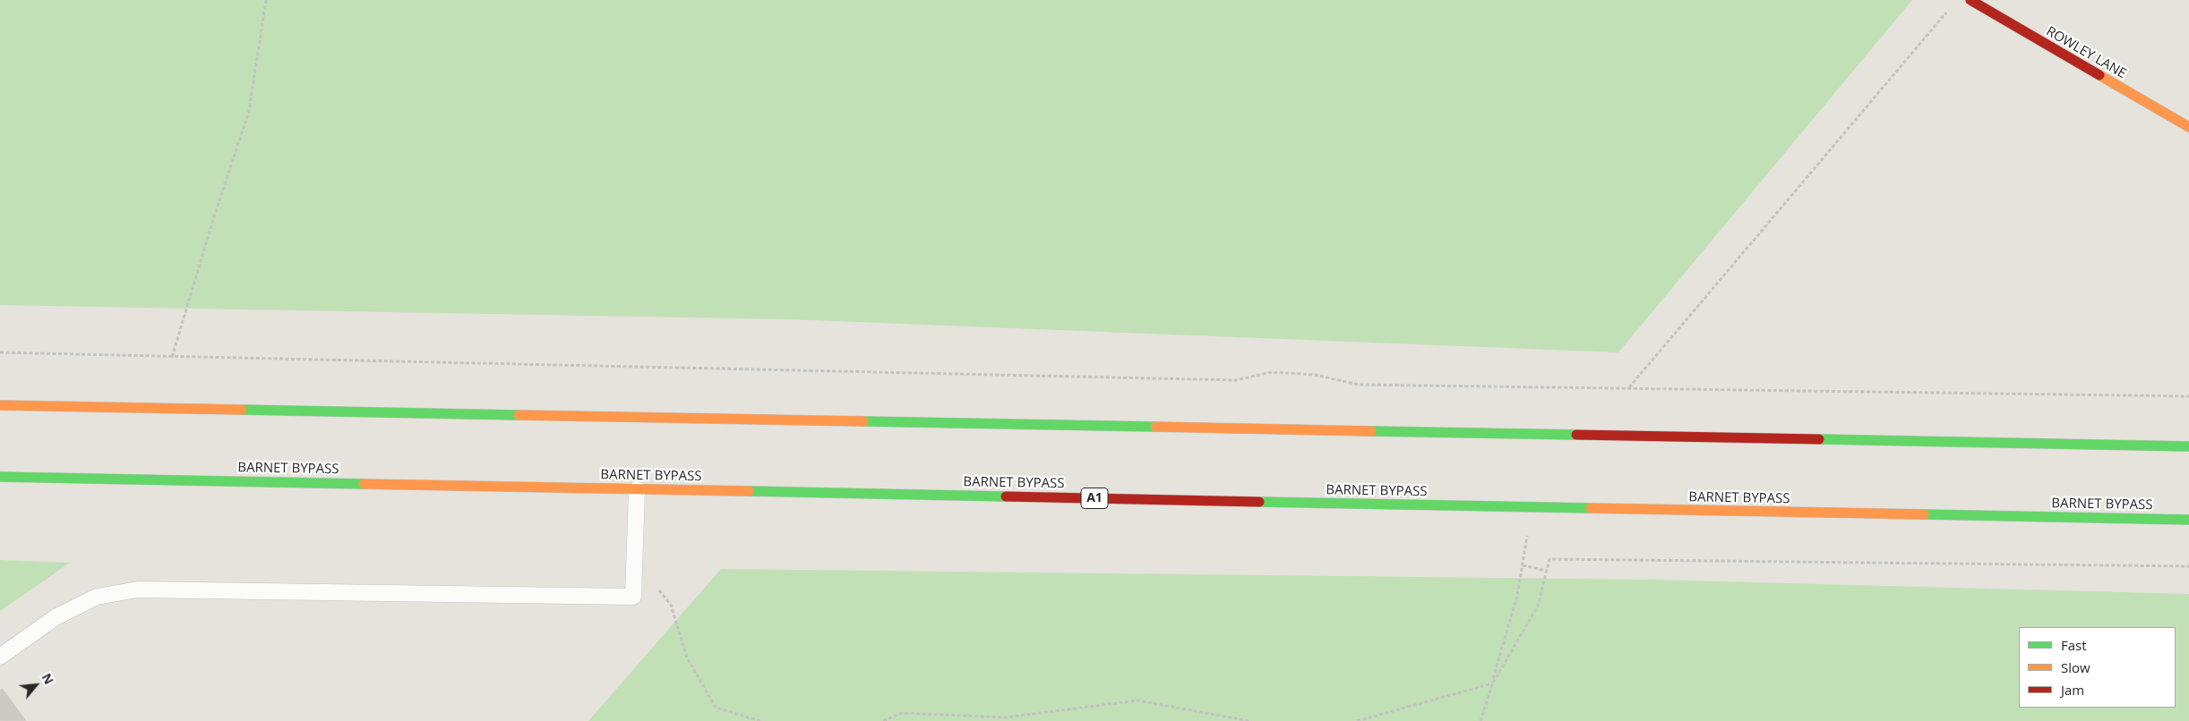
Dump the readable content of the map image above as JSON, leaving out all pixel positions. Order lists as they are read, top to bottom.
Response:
{
  "streets": {
    "main road": ["ROWLEY LANE", "BARNET BYPASS", "A1"]
  },
  "legend": ["Fast", "Slow", "Jam"],
  "north": "top right"
}
